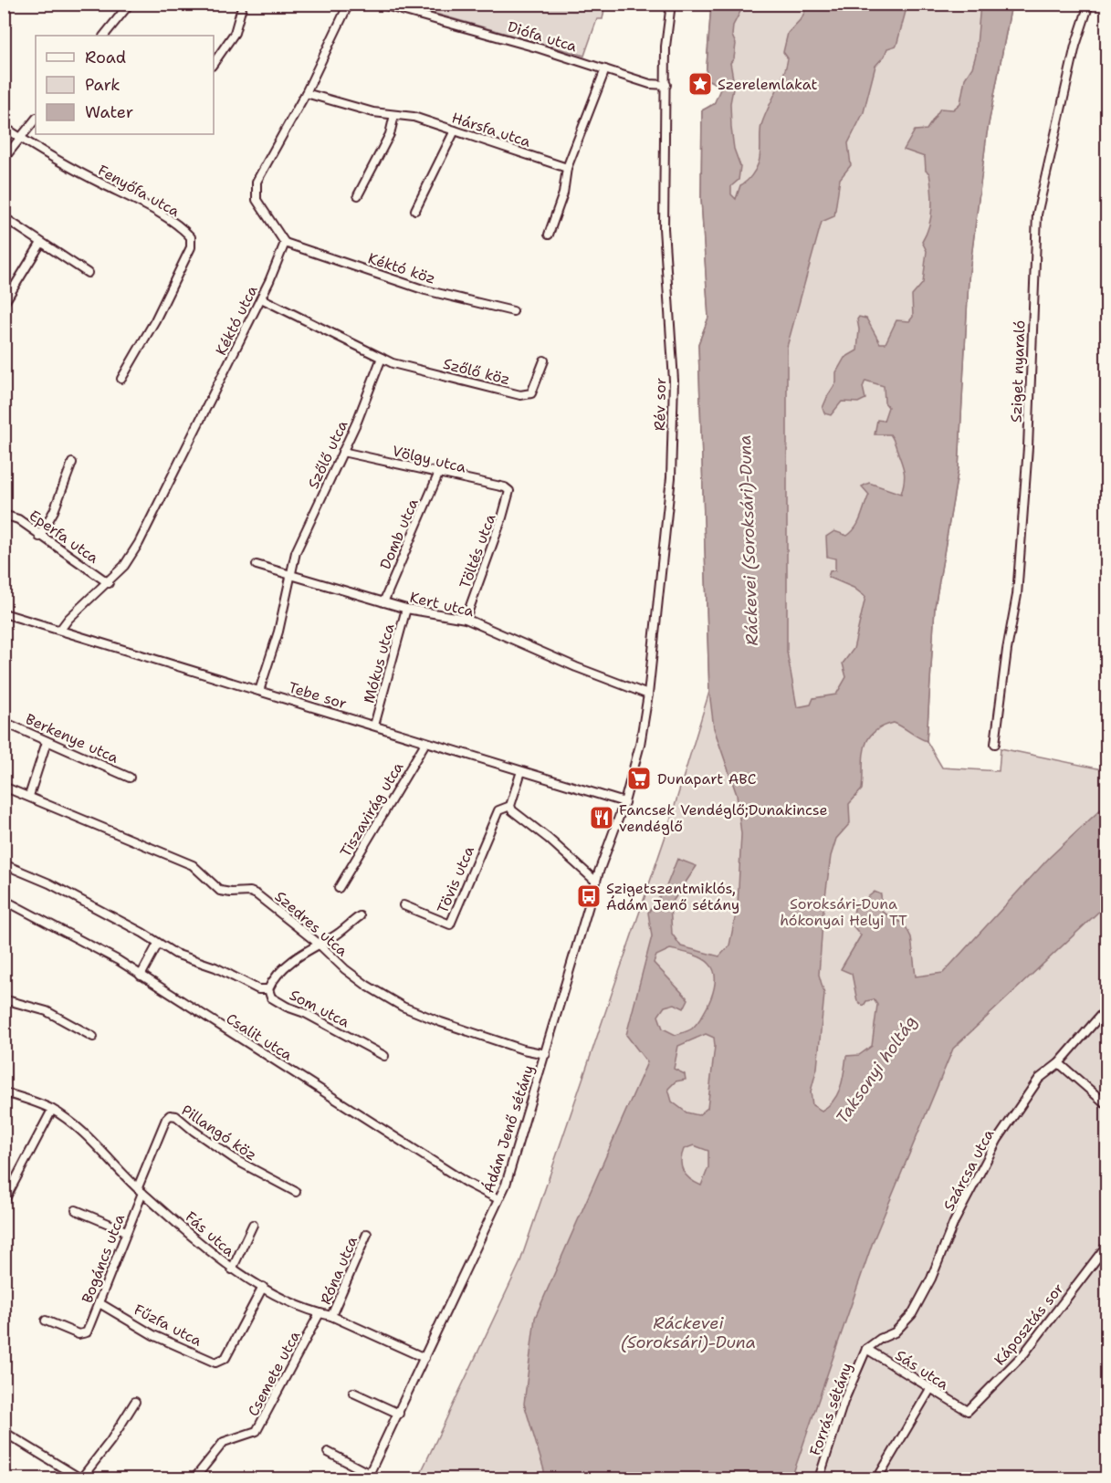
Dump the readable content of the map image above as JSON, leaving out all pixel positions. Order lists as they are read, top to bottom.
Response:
{
  "streets": {
    "street": [
      "Diófa utca",
      "Hársfa utca",
      "Fenyőfa utca",
      "Kéktó köz",
      "Kéktó utca",
      "Szőlő köz",
      "Sziget nyaraló",
      "Rév sor",
      "Szőlő utca",
      "Völgy utca",
      "Domb utca",
      "Eperfa utca",
      "Töltés utca",
      "Kert utca",
      "Mókus utca",
      "Tebe sor",
      "Berkenye utca",
      "Tiszavirág utca",
      "Tövis utca",
      "Szedres utca",
      "Som utca",
      "Csalit utca",
      "Ádám Jenő sétány",
      "Pillangó köz",
      "Szárcsa utca",
      "Fás utca",
      "Bogáncs utca",
      "Róna utca",
      "Káposztás sor",
      "Fűzfa utca",
      "Sás utca",
      "Csemete utca",
      "Forrás sétány"
    ]
  },
  "crossings": [
    ["Diófa utca", "Rév sor"],
    ["Kéktó köz", "Kéktó utca"],
    ["Kéktó utca", "Eperfa utca"],
    ["Kéktó utca", "Tebe sor"],
    ["Szőlő köz", "Szőlő utca"],
    ["Rév sor", "Kert utca"],
    ["Rév sor", "Tebe sor"],
    ["Rév sor", "Ádám Jenő sétány"],
    ["Szőlő utca", "Völgy utca"],
    ["Szőlő utca", "Kert utca"],
    ["Szőlő utca", "Tebe sor"],
    ["Völgy utca", "Domb utca"],
    ["Völgy utca", "Töltés utca"],
    ["Domb utca", "Kert utca"],
    ["Töltés utca", "Kert utca"],
    ["Kert utca", "Mókus utca"],
    ["Mókus utca", "Tebe sor"],
    ["Tebe sor", "Tiszavirág utca"],
    ["Tebe sor", "Tövis utca"],
    ["Tebe sor", "Ádám Jenő sétány"],
    ["Szedres utca", "Ádám Jenő sétány"],
    ["Csalit utca", "Ádám Jenő sétány"],
    ["Ádám Jenő sétány", "Fás utca"],
    ["Pillangó köz", "Fás utca"],
    ["Pillangó köz", "Bogáncs utca"],
    ["Szárcsa utca", "Sás utca"],
    ["Szárcsa utca", "Forrás sétány"],
    ["Fás utca", "Bogáncs utca"],
    ["Fás utca", "Róna utca"],
    ["Fás utca", "Fűzfa utca"],
    ["Fás utca", "Csemete utca"],
    ["Bogáncs utca", "Fűzfa utca"],
    ["Káposztás sor", "Sás utca"],
    ["Sás utca", "Forrás sétány"]
  ],
  "water": ["Ráckevei (Soroksári)-Duna", "Taksonyi holtág"],
  "parks": ["Soroksári-Duna hókonyai Helyi TT"],
  "places": {
    "place": ["Szerelemlakat"],
    "supermarket": ["Dunapart ABC"],
    "restaurant": ["Fancsek Vendéglő;Dunakincse vendéglő"],
    "bus stop": ["Szigetszentmiklós, Ádám Jenő sétány"]
  },
  "legend": ["Road", "Park", "Water"]
}
